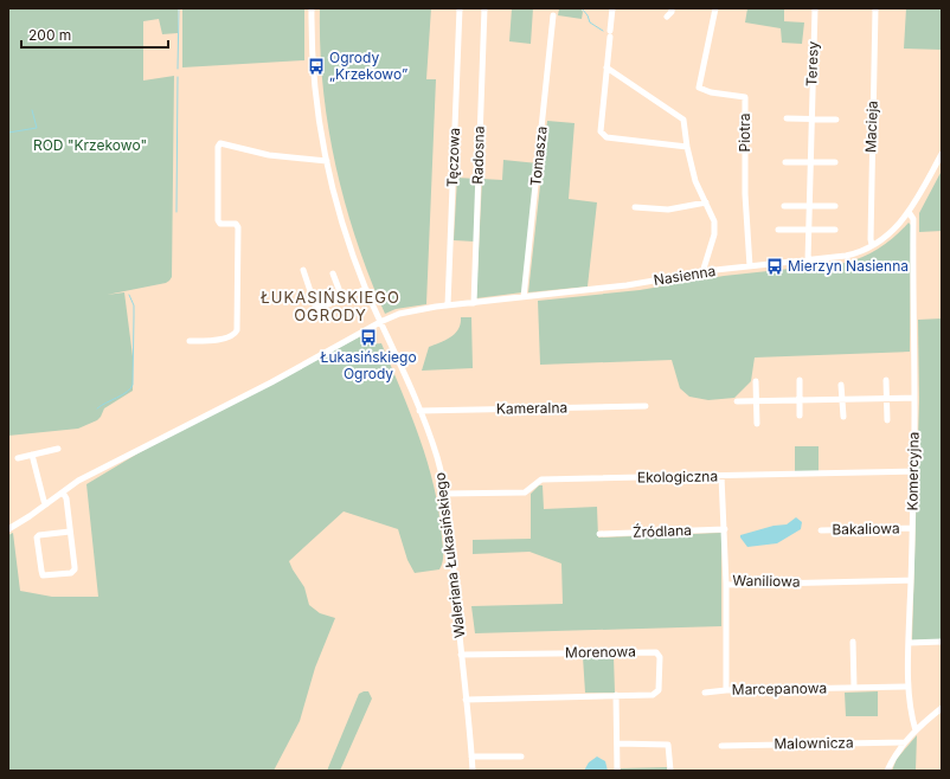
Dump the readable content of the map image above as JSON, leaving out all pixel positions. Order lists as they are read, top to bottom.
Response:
{
  "streets": {
    "street": [
      "Teresy",
      "Macieja",
      "Piotra",
      "Radosna",
      "Tomasza",
      "Tęczowa",
      "Nasienna",
      "Kameralna",
      "Komercyjna",
      "Ekologiczna",
      "Bakaliowa",
      "Źródlana",
      "Waleriana Łukasińskiego",
      "Waniliowa",
      "Morenowa",
      "Marcepanowa",
      "Malownicza"
    ]
  },
  "crossings": [
    ["Teresy", "Nasienna"],
    ["Macieja", "Nasienna"],
    ["Piotra", "Nasienna"],
    ["Radosna", "Nasienna"],
    ["Tomasza", "Nasienna"],
    ["Tęczowa", "Nasienna"],
    ["Nasienna", "Komercyjna"],
    ["Nasienna", "Waleriana Łukasińskiego"],
    ["Kameralna", "Waleriana Łukasińskiego"],
    ["Komercyjna", "Ekologiczna"],
    ["Komercyjna", "Bakaliowa"],
    ["Komercyjna", "Waniliowa"],
    ["Komercyjna", "Marcepanowa"],
    ["Ekologiczna", "Waleriana Łukasińskiego"],
    ["Ekologiczna", "Waniliowa"],
    ["Źródlana", "Waniliowa"],
    ["Waleriana Łukasińskiego", "Morenowa"]
  ],
  "districts": ["ŁUKASIŃSKIEGO OGRODY"],
  "parks": ["ROD \"Krzekowo\""],
  "places": {
    "bus stop": ["Ogrody „Krzekowo”", "Mierzyn Nasienna", "Łukasińskiego Ogrody"]
  },
  "scale_bar": "200 m"
}
